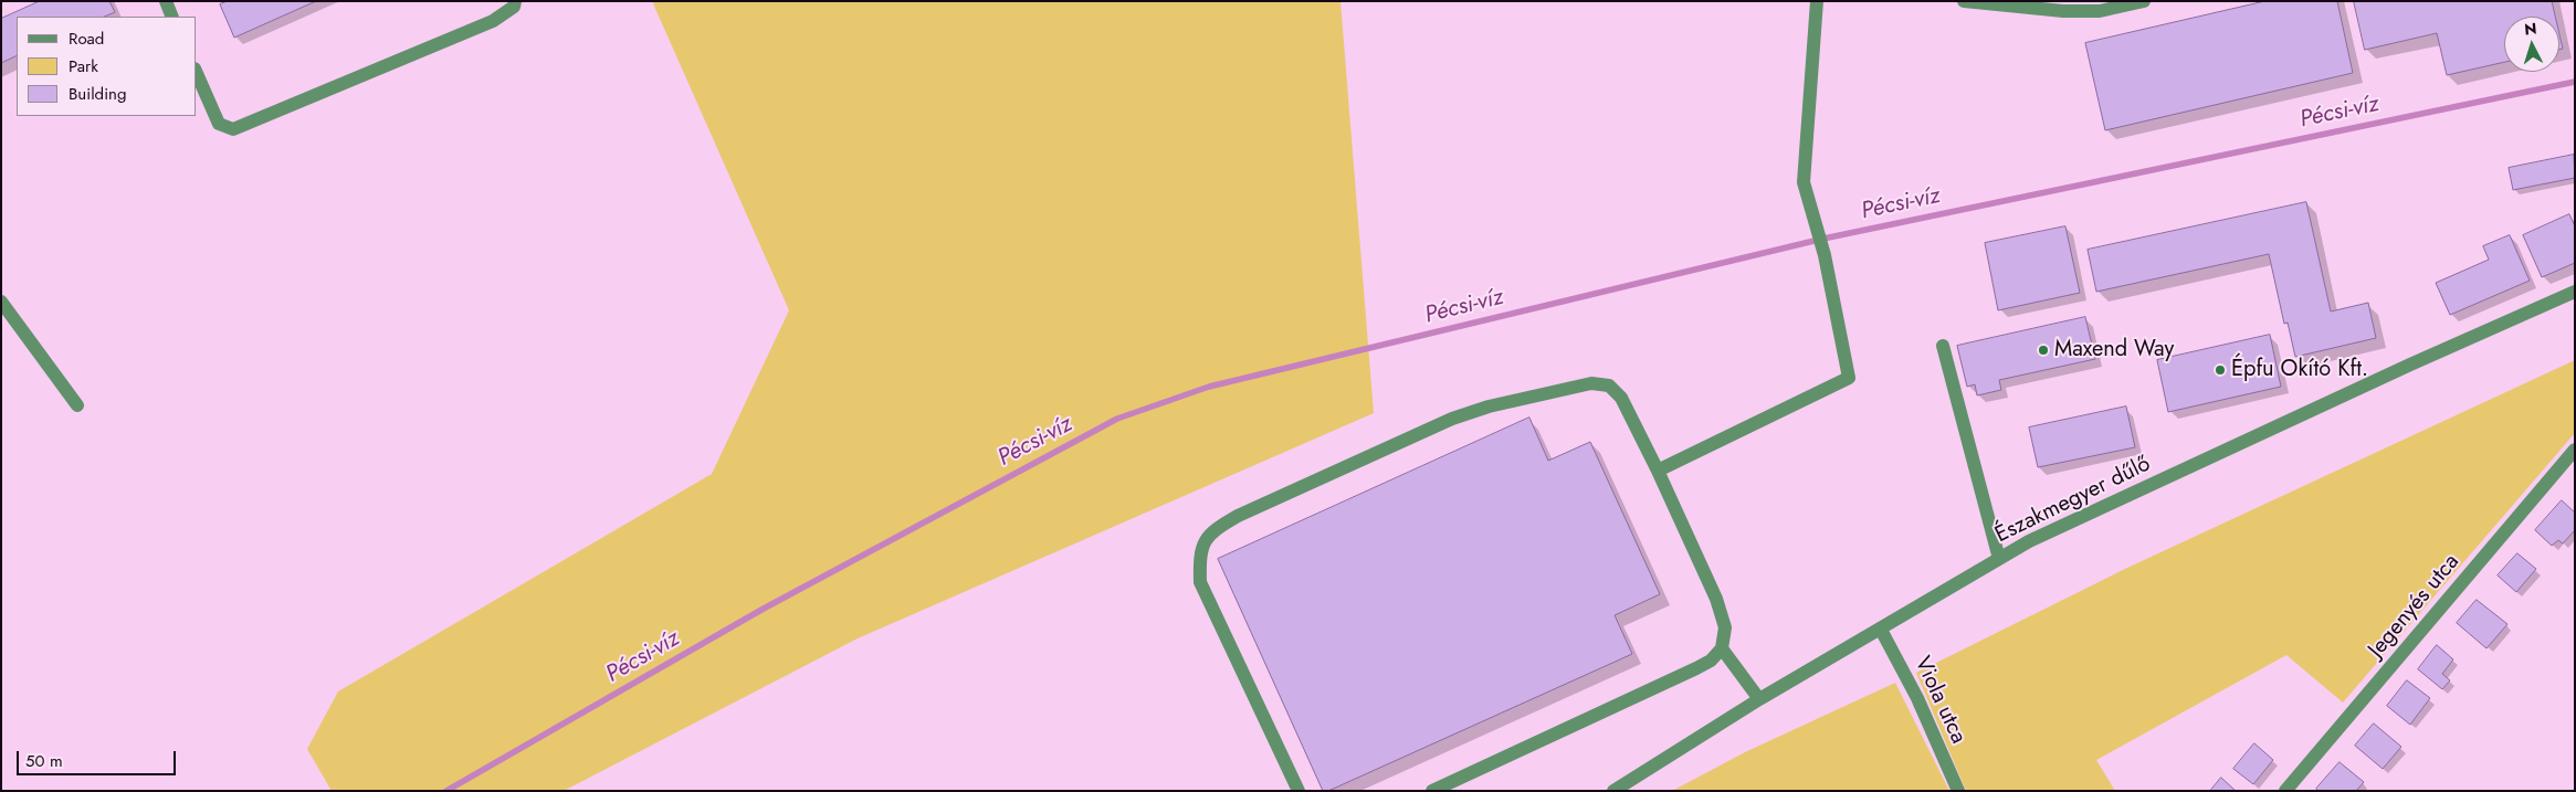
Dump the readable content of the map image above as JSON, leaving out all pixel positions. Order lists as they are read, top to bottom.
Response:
{
  "streets": {
    "street": ["Északmegyer dűlő", "Jegenyés utca", "Viola utca"]
  },
  "crossings": [
    ["Északmegyer dűlő", "Viola utca"]
  ],
  "water": ["Pécsi-víz"],
  "places": ["Maxend Way", "Épfu Okító Kft."],
  "legend": ["Road", "Park", "Building"],
  "scale_bar": "50 m",
  "north": "top"
}
